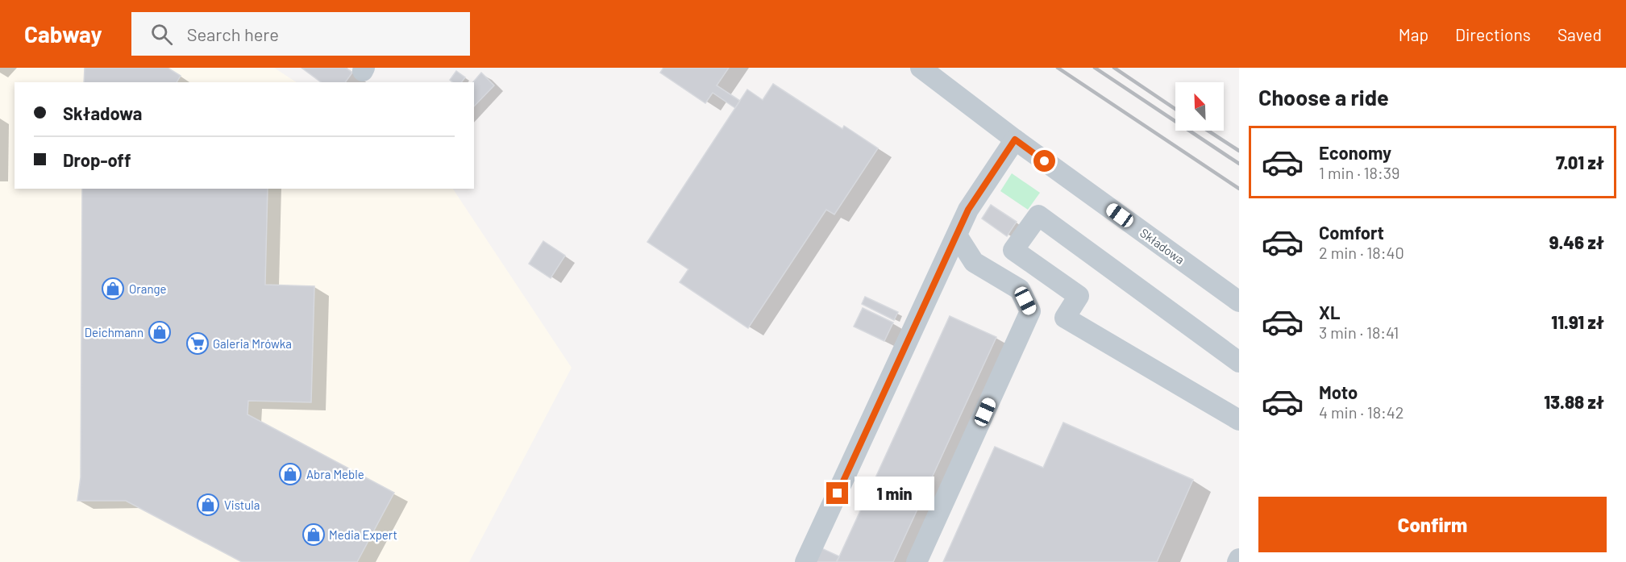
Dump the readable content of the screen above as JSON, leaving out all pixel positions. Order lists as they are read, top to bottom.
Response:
{
  "streets": {
    "street": ["Składowa"]
  },
  "places": {
    "shop": [
      "Orange",
      "Deichmann",
      "Abra Meble",
      "Vistula",
      "Media Expert"
    ],
    "supermarket": ["Galeria Mrówka"]
  },
  "north": "top left",
  "page": {
    "header": "Cabway",
    "search": "Search here",
    "nav": ["Map", "Directions", "Saved"],
    "heading": "Choose a ride",
    "banner": ["Składowa", "Drop-off"],
    "list": [
      {
        "name": "Economy",
        "note": "1 min · 18:39",
        "value": "7.01 zł"
      },
      {
        "name": "Comfort",
        "note": "2 min · 18:40",
        "value": "9.46 zł"
      },
      {
        "name": "XL",
        "note": "3 min · 18:41",
        "value": "11.91 zł"
      },
      {
        "name": "Moto",
        "note": "4 min · 18:42",
        "value": "13.88 zł"
      }
    ],
    "bubble": "1 min",
    "buttons": "Confirm"
  }
}
